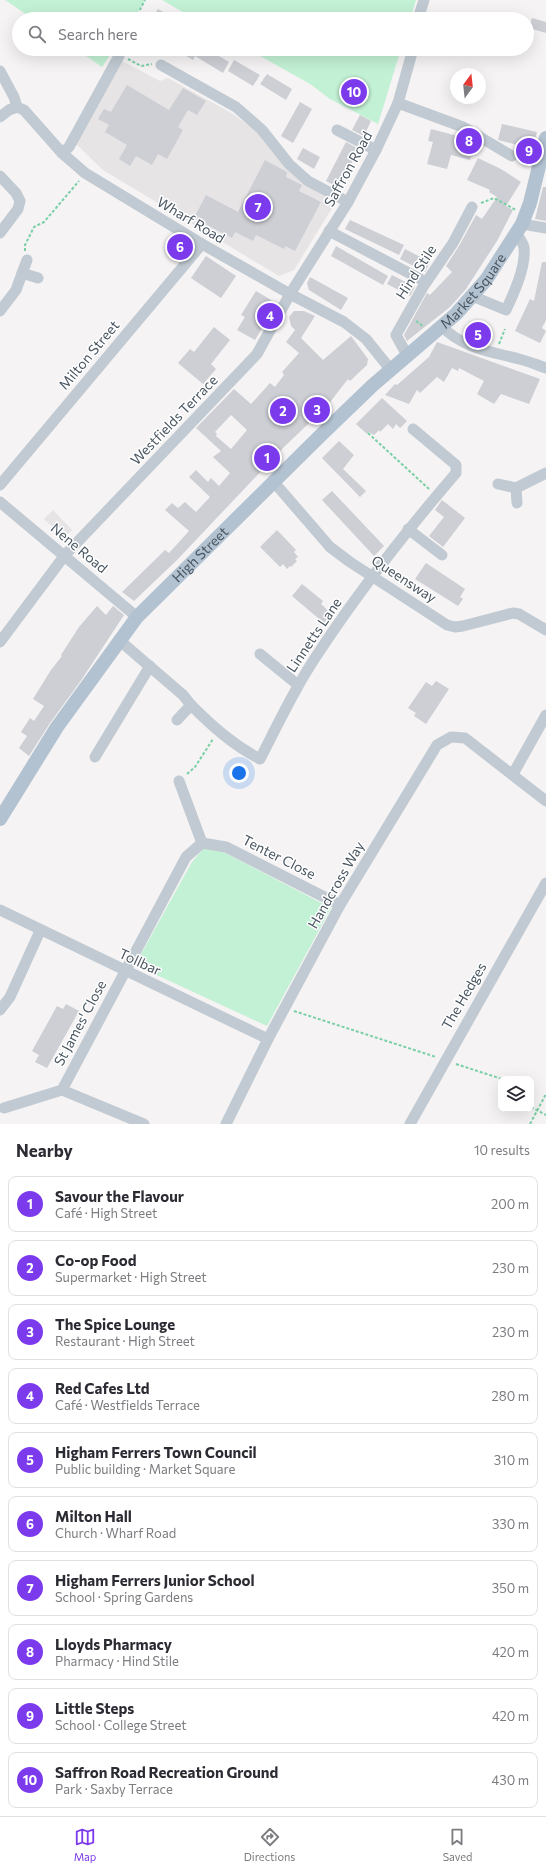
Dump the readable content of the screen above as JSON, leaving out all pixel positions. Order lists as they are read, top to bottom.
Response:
{
  "streets": {
    "main road": ["Market Square", "High Street"],
    "street": [
      "Saffron Road",
      "Wharf Road",
      "Hind Stile",
      "Milton Street",
      "Westfields Terrace",
      "Nene Road",
      "Queensway",
      "Linnetts Lane",
      "Tenter Close",
      "Handcross Way",
      "Tollbar",
      "The Hedges",
      "St James' Close"
    ]
  },
  "crossings": [
    ["Saffron Road", "Wharf Road"],
    ["Saffron Road", "Westfields Terrace"],
    ["Wharf Road", "Milton Street"],
    ["Wharf Road", "Westfields Terrace"],
    ["Wharf Road", "High Street"],
    ["Hind Stile", "High Street"],
    ["Market Square", "High Street"],
    ["Westfields Terrace", "Nene Road"],
    ["Nene Road", "High Street"],
    ["High Street", "Queensway"],
    ["High Street", "Linnetts Lane"],
    ["Queensway", "Linnetts Lane"],
    ["Tenter Close", "Handcross Way"],
    ["Handcross Way", "Tollbar"],
    ["Tollbar", "St James' Close"]
  ],
  "north": "top",
  "page": {
    "search": "Search here",
    "pins": [
      "10",
      "8",
      "9",
      "7",
      "6",
      "4",
      "5",
      "3",
      "2",
      "1"
    ],
    "heading": ["Nearby", "10 results"],
    "list": [
      {
        "mark": "1",
        "name": "Savour the Flavour",
        "note": "Café · High Street",
        "value": "200 m"
      },
      {
        "mark": "2",
        "name": "Co-op Food",
        "note": "Supermarket · High Street",
        "value": "230 m"
      },
      {
        "mark": "3",
        "name": "The Spice Lounge",
        "note": "Restaurant · High Street",
        "value": "230 m"
      },
      {
        "mark": "4",
        "name": "Red Cafes Ltd",
        "note": "Café · Westfields Terrace",
        "value": "280 m"
      },
      {
        "mark": "5",
        "name": "Higham Ferrers Town Council",
        "note": "Public building · Market Square",
        "value": "310 m"
      },
      {
        "mark": "6",
        "name": "Milton Hall",
        "note": "Church · Wharf Road",
        "value": "330 m"
      },
      {
        "mark": "7",
        "name": "Higham Ferrers Junior School",
        "note": "School · Spring Gardens",
        "value": "350 m"
      },
      {
        "mark": "8",
        "name": "Lloyds Pharmacy",
        "note": "Pharmacy · Hind Stile",
        "value": "420 m"
      },
      {
        "mark": "9",
        "name": "Little Steps",
        "note": "School · College Street",
        "value": "420 m"
      },
      {
        "mark": "10",
        "name": "Saffron Road Recreation Ground",
        "note": "Park · Saxby Terrace",
        "value": "430 m"
      }
    ],
    "nav": ["Map", "Directions", "Saved"]
  }
}
